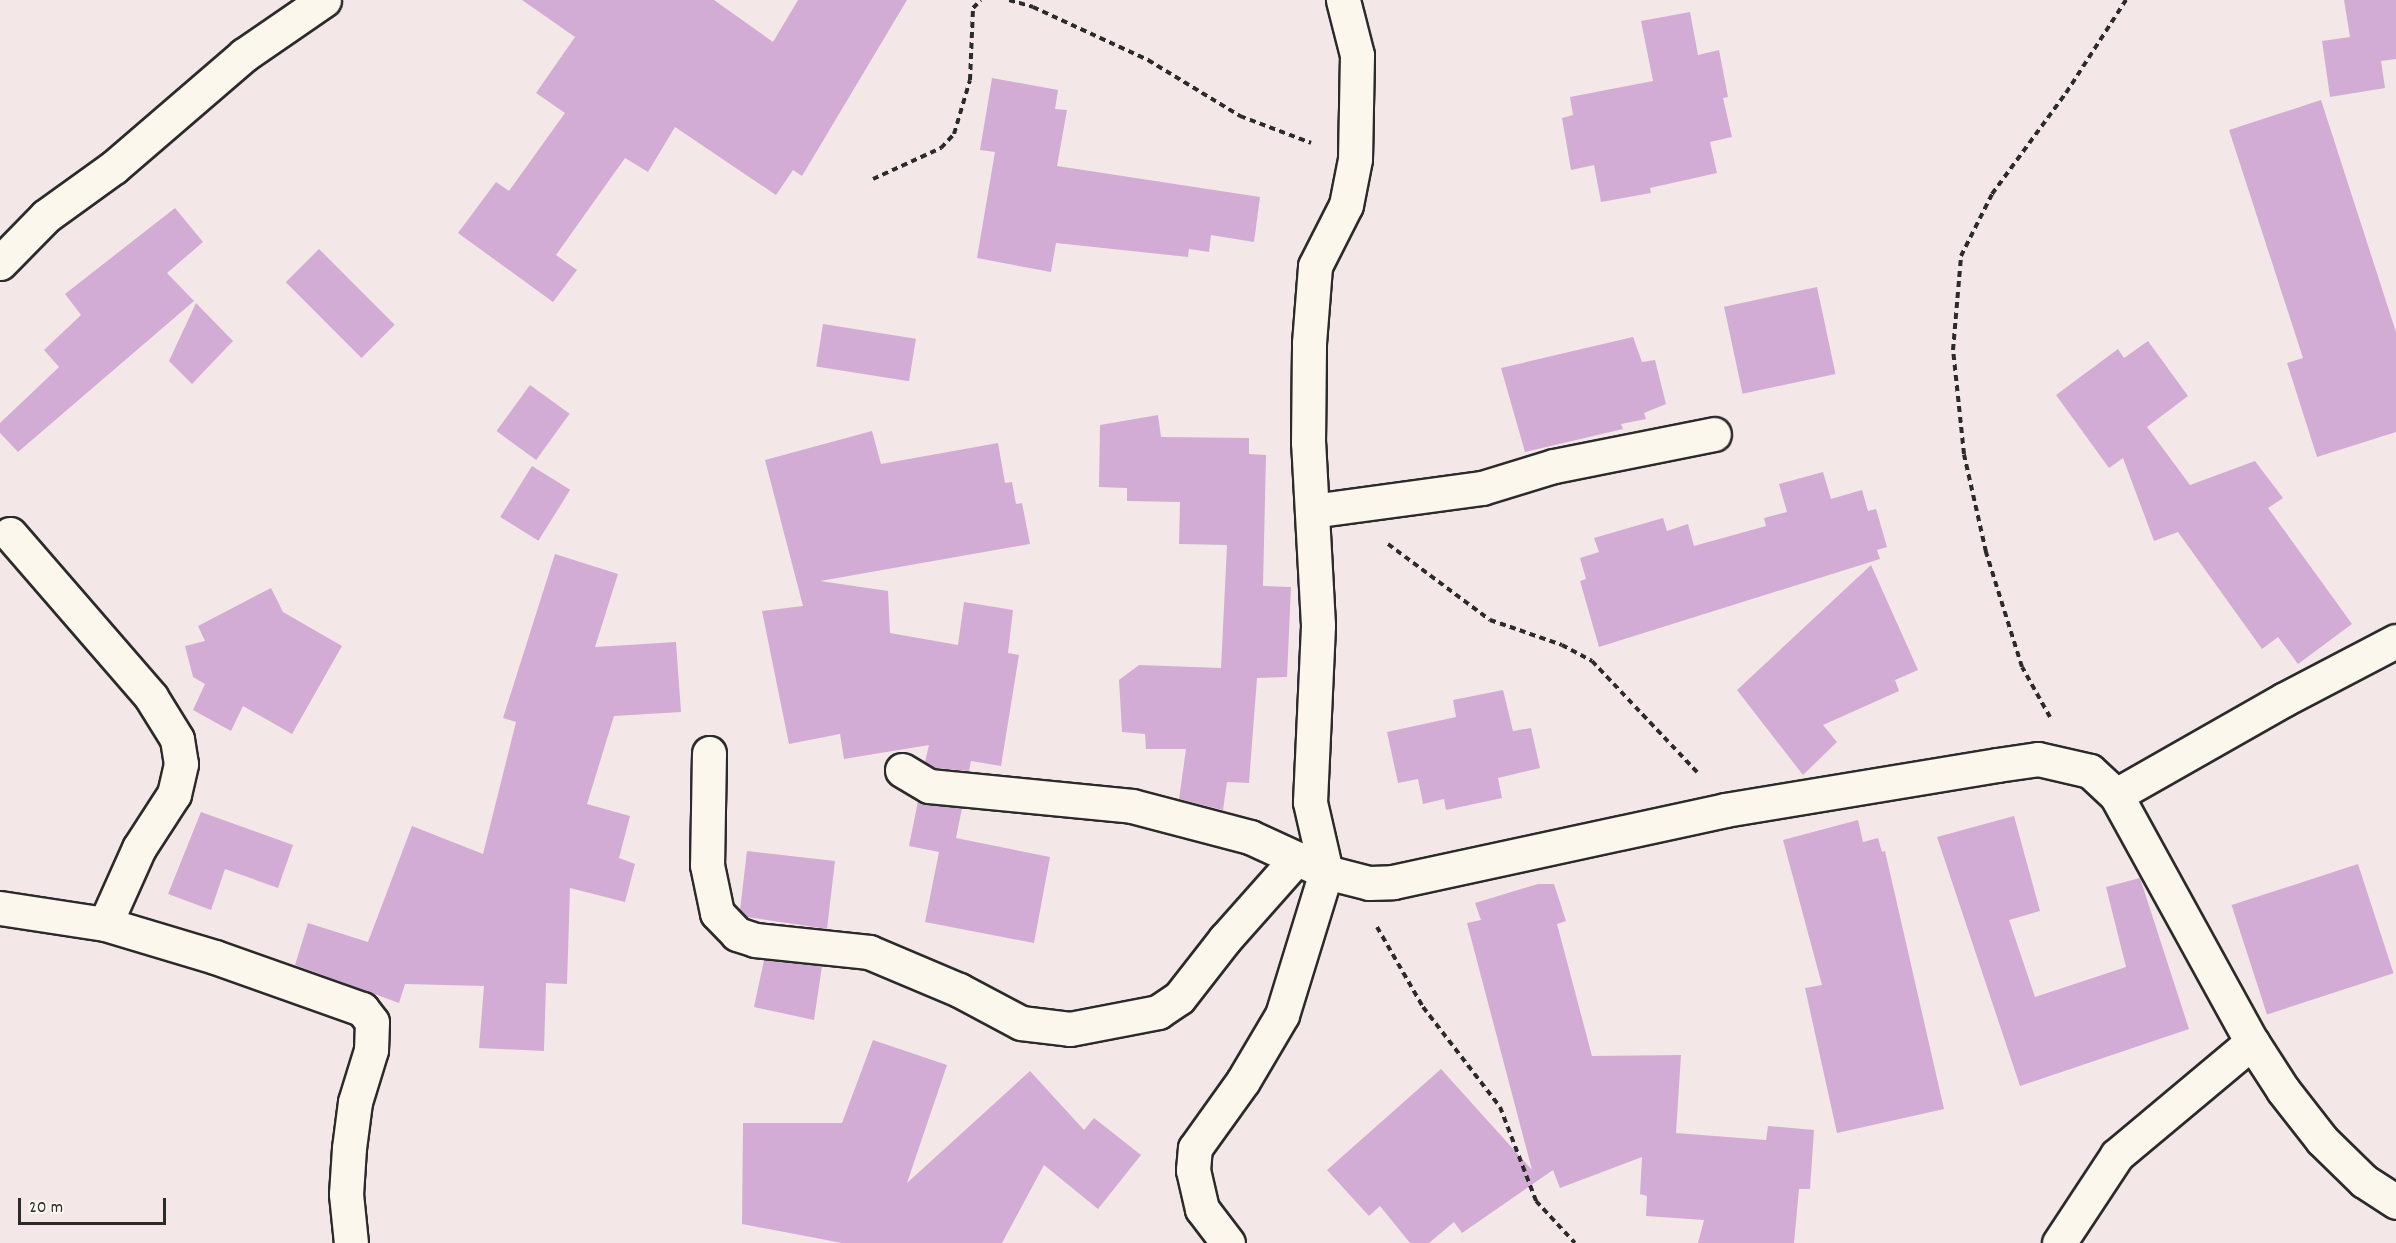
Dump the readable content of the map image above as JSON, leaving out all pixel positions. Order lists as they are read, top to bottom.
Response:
{
  "scale_bar": "20 m"
}
